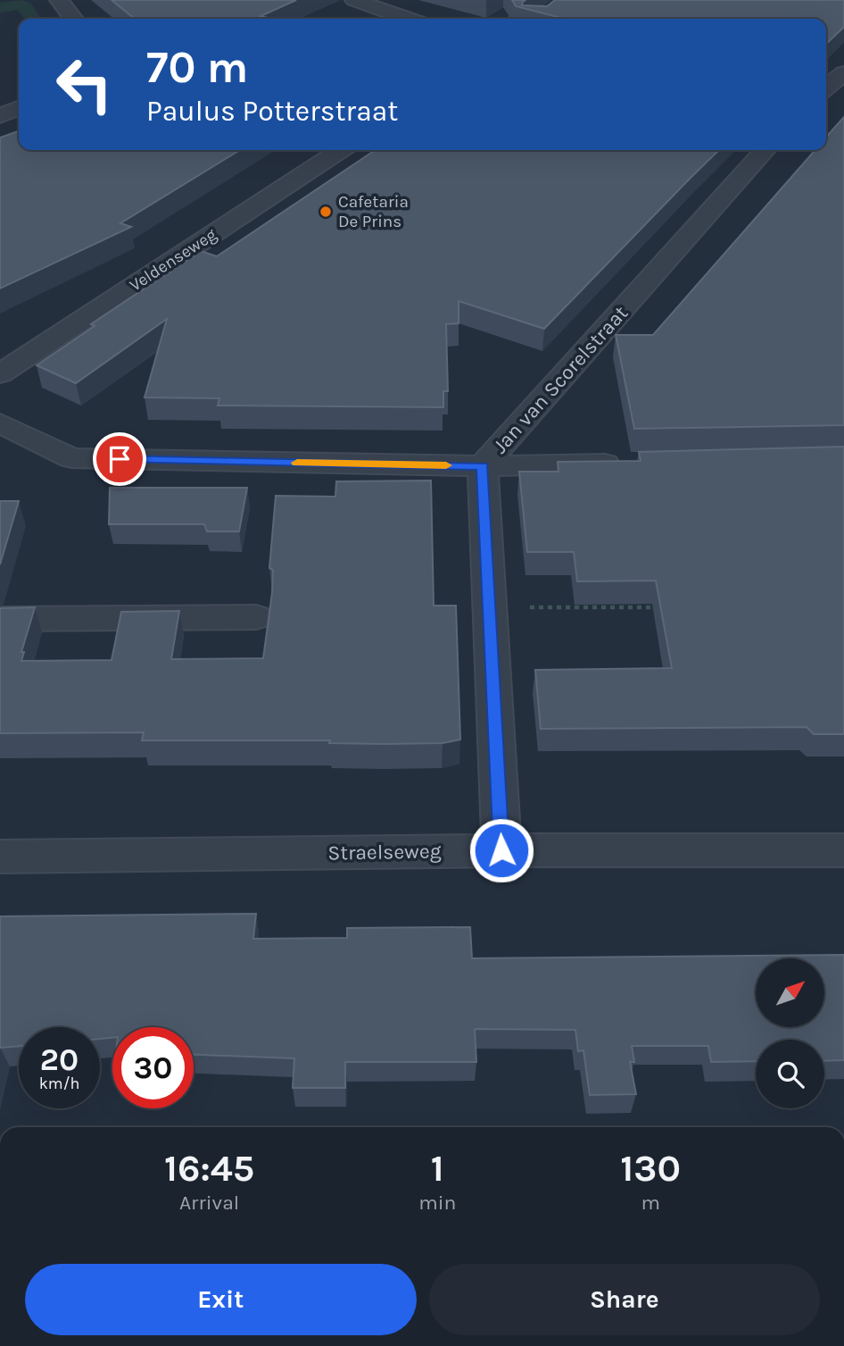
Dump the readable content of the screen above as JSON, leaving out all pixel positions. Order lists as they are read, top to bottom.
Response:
{
  "streets": {
    "street": ["Veldenseweg", "Jan van Scorelstraat", "Straelseweg"]
  },
  "crossings": [
    ["Jan van Scorelstraat", "Straelseweg"]
  ],
  "places": ["Cafetaria De Prins"],
  "north": "top right",
  "page": {
    "turn": ["70 m", "Paulus Potterstraat"],
    "speed": "20 km/h",
    "limit": "30",
    "eta": [
      "16:45",
      "Arrival",
      "1",
      "min",
      "130",
      "m"
    ],
    "buttons": ["Exit", "Share"]
  }
}
